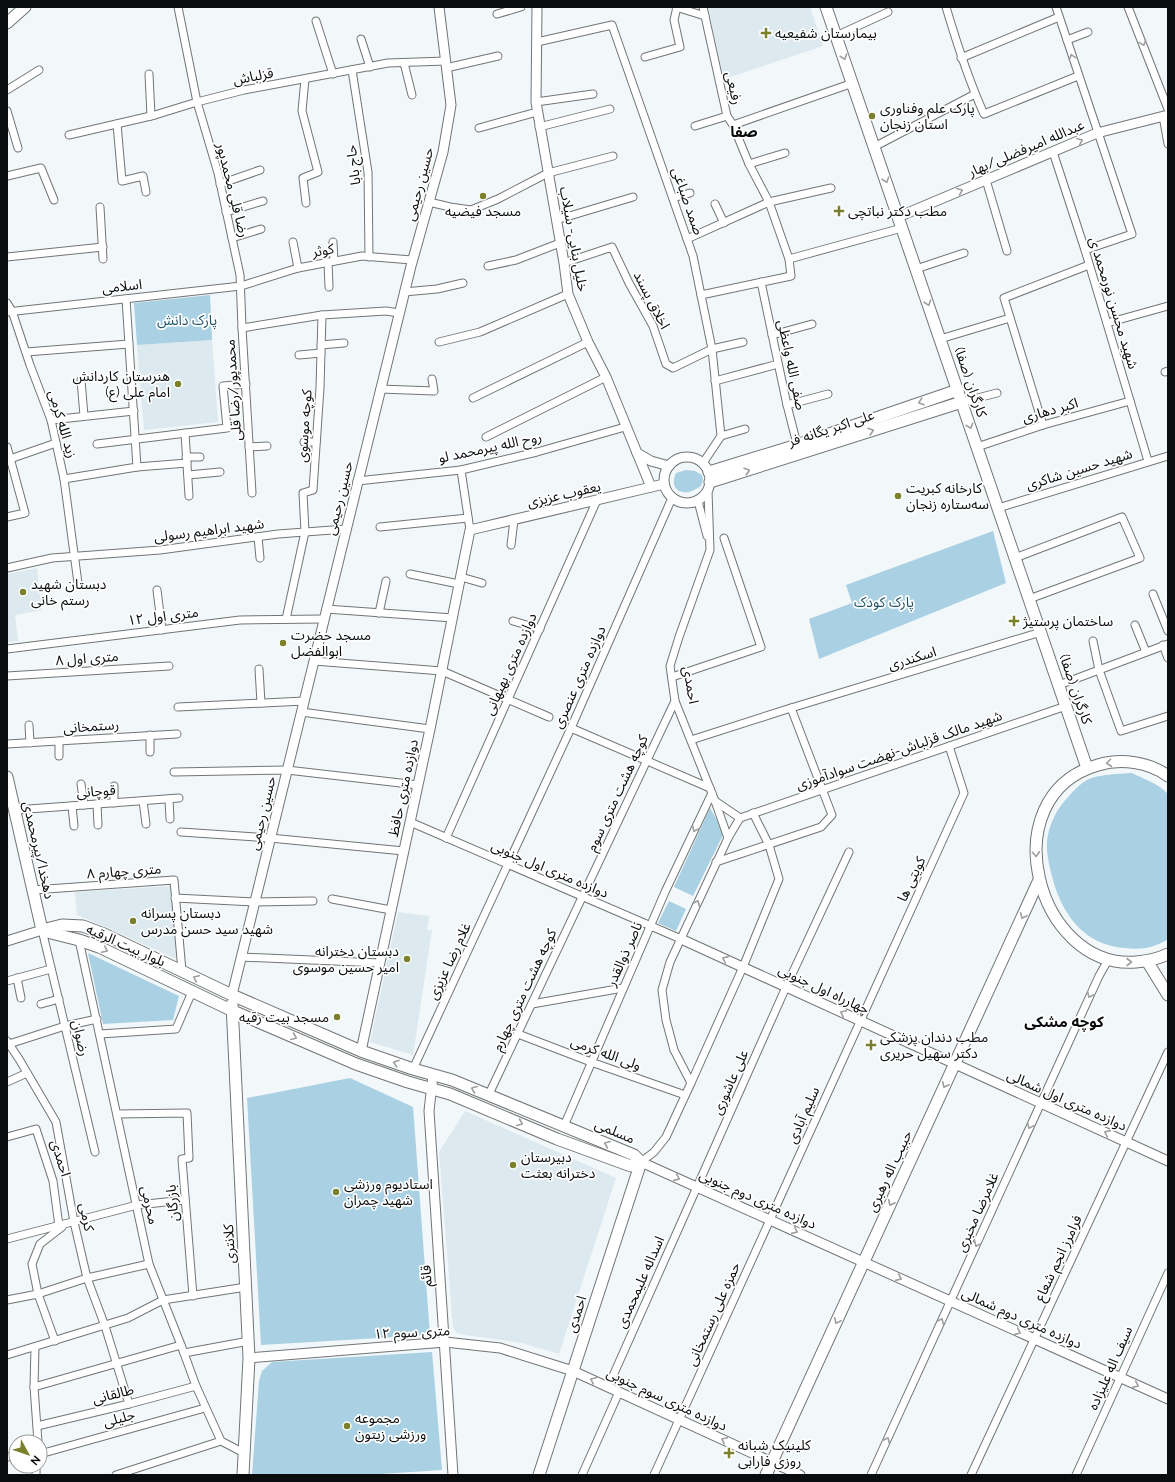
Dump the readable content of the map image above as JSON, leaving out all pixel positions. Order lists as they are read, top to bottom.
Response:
{
  "streets": {
    "main road": [
      "کارگران (صفا)",
      "علی اکبر یگانه فر",
      "احمدی",
      "دهخدا/پیرمحمدی",
      "بلوار بیت الرقیه",
      "مسلمی",
      "حبیب اله رهبری",
      "کلانتری"
    ],
    "street": [
      "قزلباش",
      "رفیعی",
      "عبدالله امیرفضلی/بهار",
      "حاج بابا",
      "حسین رحیمی",
      "رضا قلی محمدپور",
      "صمد صباغی",
      "خلیل بنایی- سیلاب",
      "کوثر",
      "اسلامی",
      "اخلاق پسند",
      "شهید محسن نورمحمد ی",
      "صفی الله واعظی",
      "محمدپور/رضا قلی",
      "اکبر دهاری",
      "زید الله کرمی",
      "کوچه موسوی",
      "روح الله پیرمحمد لو",
      "شهید حسین شاکری",
      "یعقوب عزیزی",
      "شهید ابراهیم رسولی",
      "۱۲ متری اول",
      "۸ متری اول",
      "اسکندری",
      "دوازده متری بهبهانی",
      "دوازده متری عنصری",
      "رستمخانی",
      "شهید مالک قزلباش-نهضت سوادآموزی",
      "دوازده متری حافظ",
      "قوچانی",
      "کوچه هشت متری سوم",
      "دوازده متری اول جنوبی",
      "۸ متری چهارم",
      "کویتی ها",
      "ناصر ذوالقدر",
      "غلام رضا عزیزی",
      "چهارراه اول جنوبی",
      "کوچه هشت متری چهارم",
      "رضوان",
      "ولی الله کرمی",
      "علی عاشوری",
      "دوازده متری اول شمالی",
      "سلیم آبادی",
      "دوازده متری دوم جنوبی",
      "بازرگان",
      "محرمی",
      "غلامرضا مخبری",
      "کرمی",
      "فرامرز انجم شعاع",
      "قائم",
      "اسداله علیمحمدی",
      "حمزه علی رستمخانی",
      "دوازده متری دوم شمالی",
      "۱۲ متری سوم",
      "سیف اله علیزاده",
      "طالقانی",
      "دوازده متری سوم جنوبی",
      "جلیلی"
    ]
  },
  "crossings": [
    ["قزلباش", "حاج بابا"],
    ["قزلباش", "حسین رحیمی"],
    ["قزلباش", "رضا قلی محمدپور"],
    ["رفیعی", "صفی الله واعظی"],
    ["عبدالله امیرفضلی/بهار", "شهید محسن نورمحمد ی"],
    ["عبدالله امیرفضلی/بهار", "کارگران (صفا)"],
    ["حاج بابا", "کوثر"],
    ["حسین رحیمی", "کوثر"],
    ["حسین رحیمی", "روح الله پیرمحمد لو"],
    ["حسین رحیمی", "شهید ابراهیم رسولی"],
    ["حسین رحیمی", "۱۲ متری اول"],
    ["حسین رحیمی", "بلوار بیت الرقیه"],
    ["حسین رحیمی", "کلانتری"],
    ["رضا قلی محمدپور", "کوثر"],
    ["رضا قلی محمدپور", "اسلامی"],
    ["رضا قلی محمدپور", "محمدپور/رضا قلی"],
    ["صمد صباغی", "خلیل بنایی- سیلاب"],
    ["صمد صباغی", "اخلاق پسند"],
    ["خلیل بنایی- سیلاب", "اخلاق پسند"],
    ["خلیل بنایی- سیلاب", "روح الله پیرمحمد لو"],
    ["خلیل بنایی- سیلاب", "یعقوب عزیزی"],
    ["کوثر", "اسلامی"],
    ["کوثر", "محمدپور/رضا قلی"],
    ["اسلامی", "محمدپور/رضا قلی"],
    ["اسلامی", "زید الله کرمی"],
    ["شهید محسن نورمحمد ی", "اکبر دهاری"],
    ["شهید محسن نورمحمد ی", "شهید حسین شاکری"],
    ["صفی الله واعظی", "علی اکبر یگانه فر"],
    ["کارگران (صفا)", "اکبر دهاری"],
    ["کارگران (صفا)", "علی اکبر یگانه فر"],
    ["کارگران (صفا)", "شهید حسین شاکری"],
    ["کارگران (صفا)", "اسکندری"],
    ["کارگران (صفا)", "شهید مالک قزلباش-نهضت سوادآموزی"],
    ["زید الله کرمی", "شهید ابراهیم رسولی"],
    ["کوچه موسوی", "شهید ابراهیم رسولی"],
    ["علی اکبر یگانه فر", "یعقوب عزیزی"],
    ["علی اکبر یگانه فر", "دوازده متری عنصری"],
    ["علی اکبر یگانه فر", "احمدی"],
    ["یعقوب عزیزی", "دوازده متری بهبهانی"],
    ["یعقوب عزیزی", "دوازده متری عنصری"],
    ["یعقوب عزیزی", "احمدی"],
    ["یعقوب عزیزی", "دوازده متری حافظ"],
    ["اسکندری", "احمدی"],
    ["دوازده متری بهبهانی", "دوازده متری اول جنوبی"],
    ["دوازده متری عنصری", "احمدی"],
    ["دوازده متری عنصری", "دوازده متری اول جنوبی"],
    ["دوازده متری عنصری", "غلام رضا عزیزی"],
    ["احمدی", "کوچه هشت متری سوم"],
    ["احمدی", "ناصر ذوالقدر"],
    ["احمدی", "مسلمی"],
    ["احمدی", "دوازده متری دوم جنوبی"],
    ["احمدی", "۱۲ متری سوم"],
    ["احمدی", "دوازده متری سوم جنوبی"],
    ["شهید مالک قزلباش-نهضت سوادآموزی", "کویتی ها"],
    ["دوازده متری حافظ", "دوازده متری اول جنوبی"],
    ["دوازده متری حافظ", "بلوار بیت الرقیه"],
    ["قوچانی", "دهخدا/پیرمحمدی"],
    ["کوچه هشت متری سوم", "دوازده متری اول جنوبی"],
    ["کوچه هشت متری سوم", "کوچه هشت متری چهارم"],
    ["دهخدا/پیرمحمدی", "۸ متری چهارم"],
    ["دهخدا/پیرمحمدی", "بلوار بیت الرقیه"],
    ["دهخدا/پیرمحمدی", "رضوان"],
    ["دوازده متری اول جنوبی", "ناصر ذوالقدر"],
    ["دوازده متری اول جنوبی", "غلام رضا عزیزی"],
    ["دوازده متری اول جنوبی", "چهارراه اول جنوبی"],
    ["دوازده متری اول جنوبی", "کوچه هشت متری چهارم"],
    ["۸ متری چهارم", "بلوار بیت الرقیه"],
    ["کویتی ها", "چهارراه اول جنوبی"],
    ["کویتی ها", "سلیم آبادی"],
    ["بلوار بیت الرقیه", "غلام رضا عزیزی"],
    ["بلوار بیت الرقیه", "رضوان"],
    ["بلوار بیت الرقیه", "مسلمی"],
    ["بلوار بیت الرقیه", "محرمی"],
    ["بلوار بیت الرقیه", "کلانتری"],
    ["بلوار بیت الرقیه", "قائم"],
    ["ناصر ذوالقدر", "ولی الله کرمی"],
    ["ناصر ذوالقدر", "مسلمی"],
    ["چهارراه اول جنوبی", "علی عاشوری"],
    ["چهارراه اول جنوبی", "دوازده متری اول شمالی"],
    ["چهارراه اول جنوبی", "سلیم آبادی"],
    ["چهارراه اول جنوبی", "حبیب اله رهبری"],
    ["کوچه هشت متری چهارم", "ولی الله کرمی"],
    ["کوچه هشت متری چهارم", "مسلمی"],
    ["علی عاشوری", "دوازده متری دوم جنوبی"],
    ["علی عاشوری", "اسداله علیمحمدی"],
    ["دوازده متری اول شمالی", "حبیب اله رهبری"],
    ["دوازده متری اول شمالی", "غلامرضا مخبری"],
    ["دوازده متری اول شمالی", "فرامرز انجم شعاع"],
    ["سلیم آبادی", "دوازده متری دوم جنوبی"],
    ["سلیم آبادی", "حمزه علی رستمخانی"],
    ["مسلمی", "دوازده متری دوم جنوبی"],
    ["مسلمی", "قائم"],
    ["حبیب اله رهبری", "دوازده متری دوم جنوبی"],
    ["حبیب اله رهبری", "دوازده متری دوم شمالی"],
    ["حبیب اله رهبری", "دوازده متری سوم جنوبی"],
    ["دوازده متری دوم جنوبی", "اسداله علیمحمدی"],
    ["دوازده متری دوم جنوبی", "حمزه علی رستمخانی"],
    ["دوازده متری دوم جنوبی", "دوازده متری دوم شمالی"],
    ["بازرگان", "محرمی"],
    ["محرمی", "طالقانی"],
    ["محرمی", "جلیلی"],
    ["غلامرضا مخبری", "دوازده متری دوم شمالی"],
    ["کرمی", "طالقانی"],
    ["کلانتری", "۱۲ متری سوم"],
    ["فرامرز انجم شعاع", "دوازده متری دوم شمالی"],
    ["قائم", "۱۲ متری سوم"],
    ["اسداله علیمحمدی", "دوازده متری سوم جنوبی"],
    ["حمزه علی رستمخانی", "دوازده متری سوم جنوبی"],
    ["دوازده متری دوم شمالی", "سیف اله علیزاده"],
    ["۱۲ متری سوم", "دوازده متری سوم جنوبی"]
  ],
  "one_way": [
    "چهارراه اول جنوبی",
    "دوازده متری اول شمالی",
    "حبیب اله رهبری",
    "دوازده متری دوم جنوبی",
    "دوازده متری دوم شمالی",
    "دوازده متری سوم جنوبی"
  ],
  "districts": ["صفا", "کوچه مشکی"],
  "parks": ["پارک دانش", "پارک کودک"],
  "places": {
    "health": [
      "بیمارستان شفیعیه",
      "مطب دکتر نباتچی",
      "ساختمان پرستیژ",
      "مطب دندان پزشکی دکتر سهیل حریری",
      "کلینیک شبانه روزی فارابی"
    ],
    "other": [
      "پارک علم وفناوری استان زنجان",
      "مسجد فیضیه",
      "هنرستان کاردانش امام علی (ع)",
      "کارخانه کبریت سه‌ستاره زنجان",
      "دبستان شهید رستم خانی",
      "مسجد حضرت ابوالفضل",
      "دبستان پسرانه شهید سید حسن مدرس",
      "دبستان دخترانه امیر حسین موسوی",
      "مسجد بیت رقیه",
      "دبیرستان دخترانه بعثت",
      "استادیوم ورزشی شهید چمران",
      "مجموعه ورزشی زیتون"
    ]
  },
  "north": "bottom right"
}
